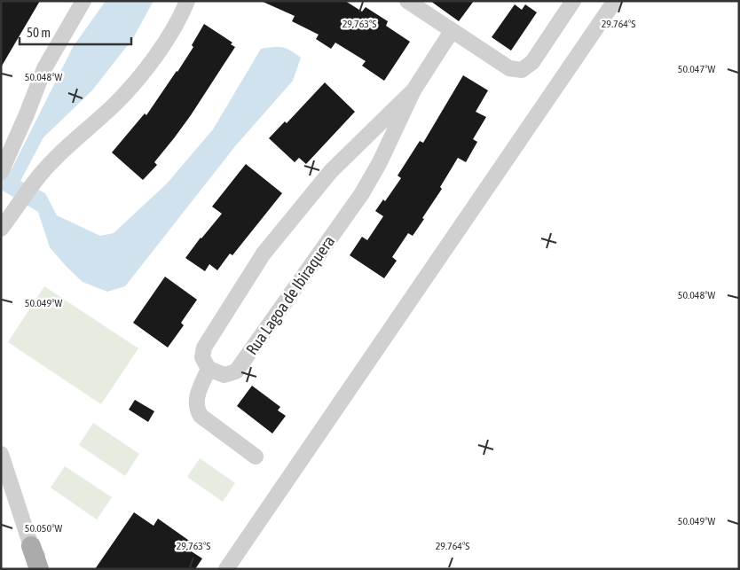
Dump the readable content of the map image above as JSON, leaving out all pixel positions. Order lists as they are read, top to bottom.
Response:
{
  "streets": {
    "street": ["Rua Lagoa de Ibiraquera"]
  },
  "scale_bar": "50 m",
  "coordinates": [
    "29.763°S",
    "29.764°S",
    "50.047°W",
    "50.048°W",
    "50.049°W",
    "50.050°W"
  ]
}
